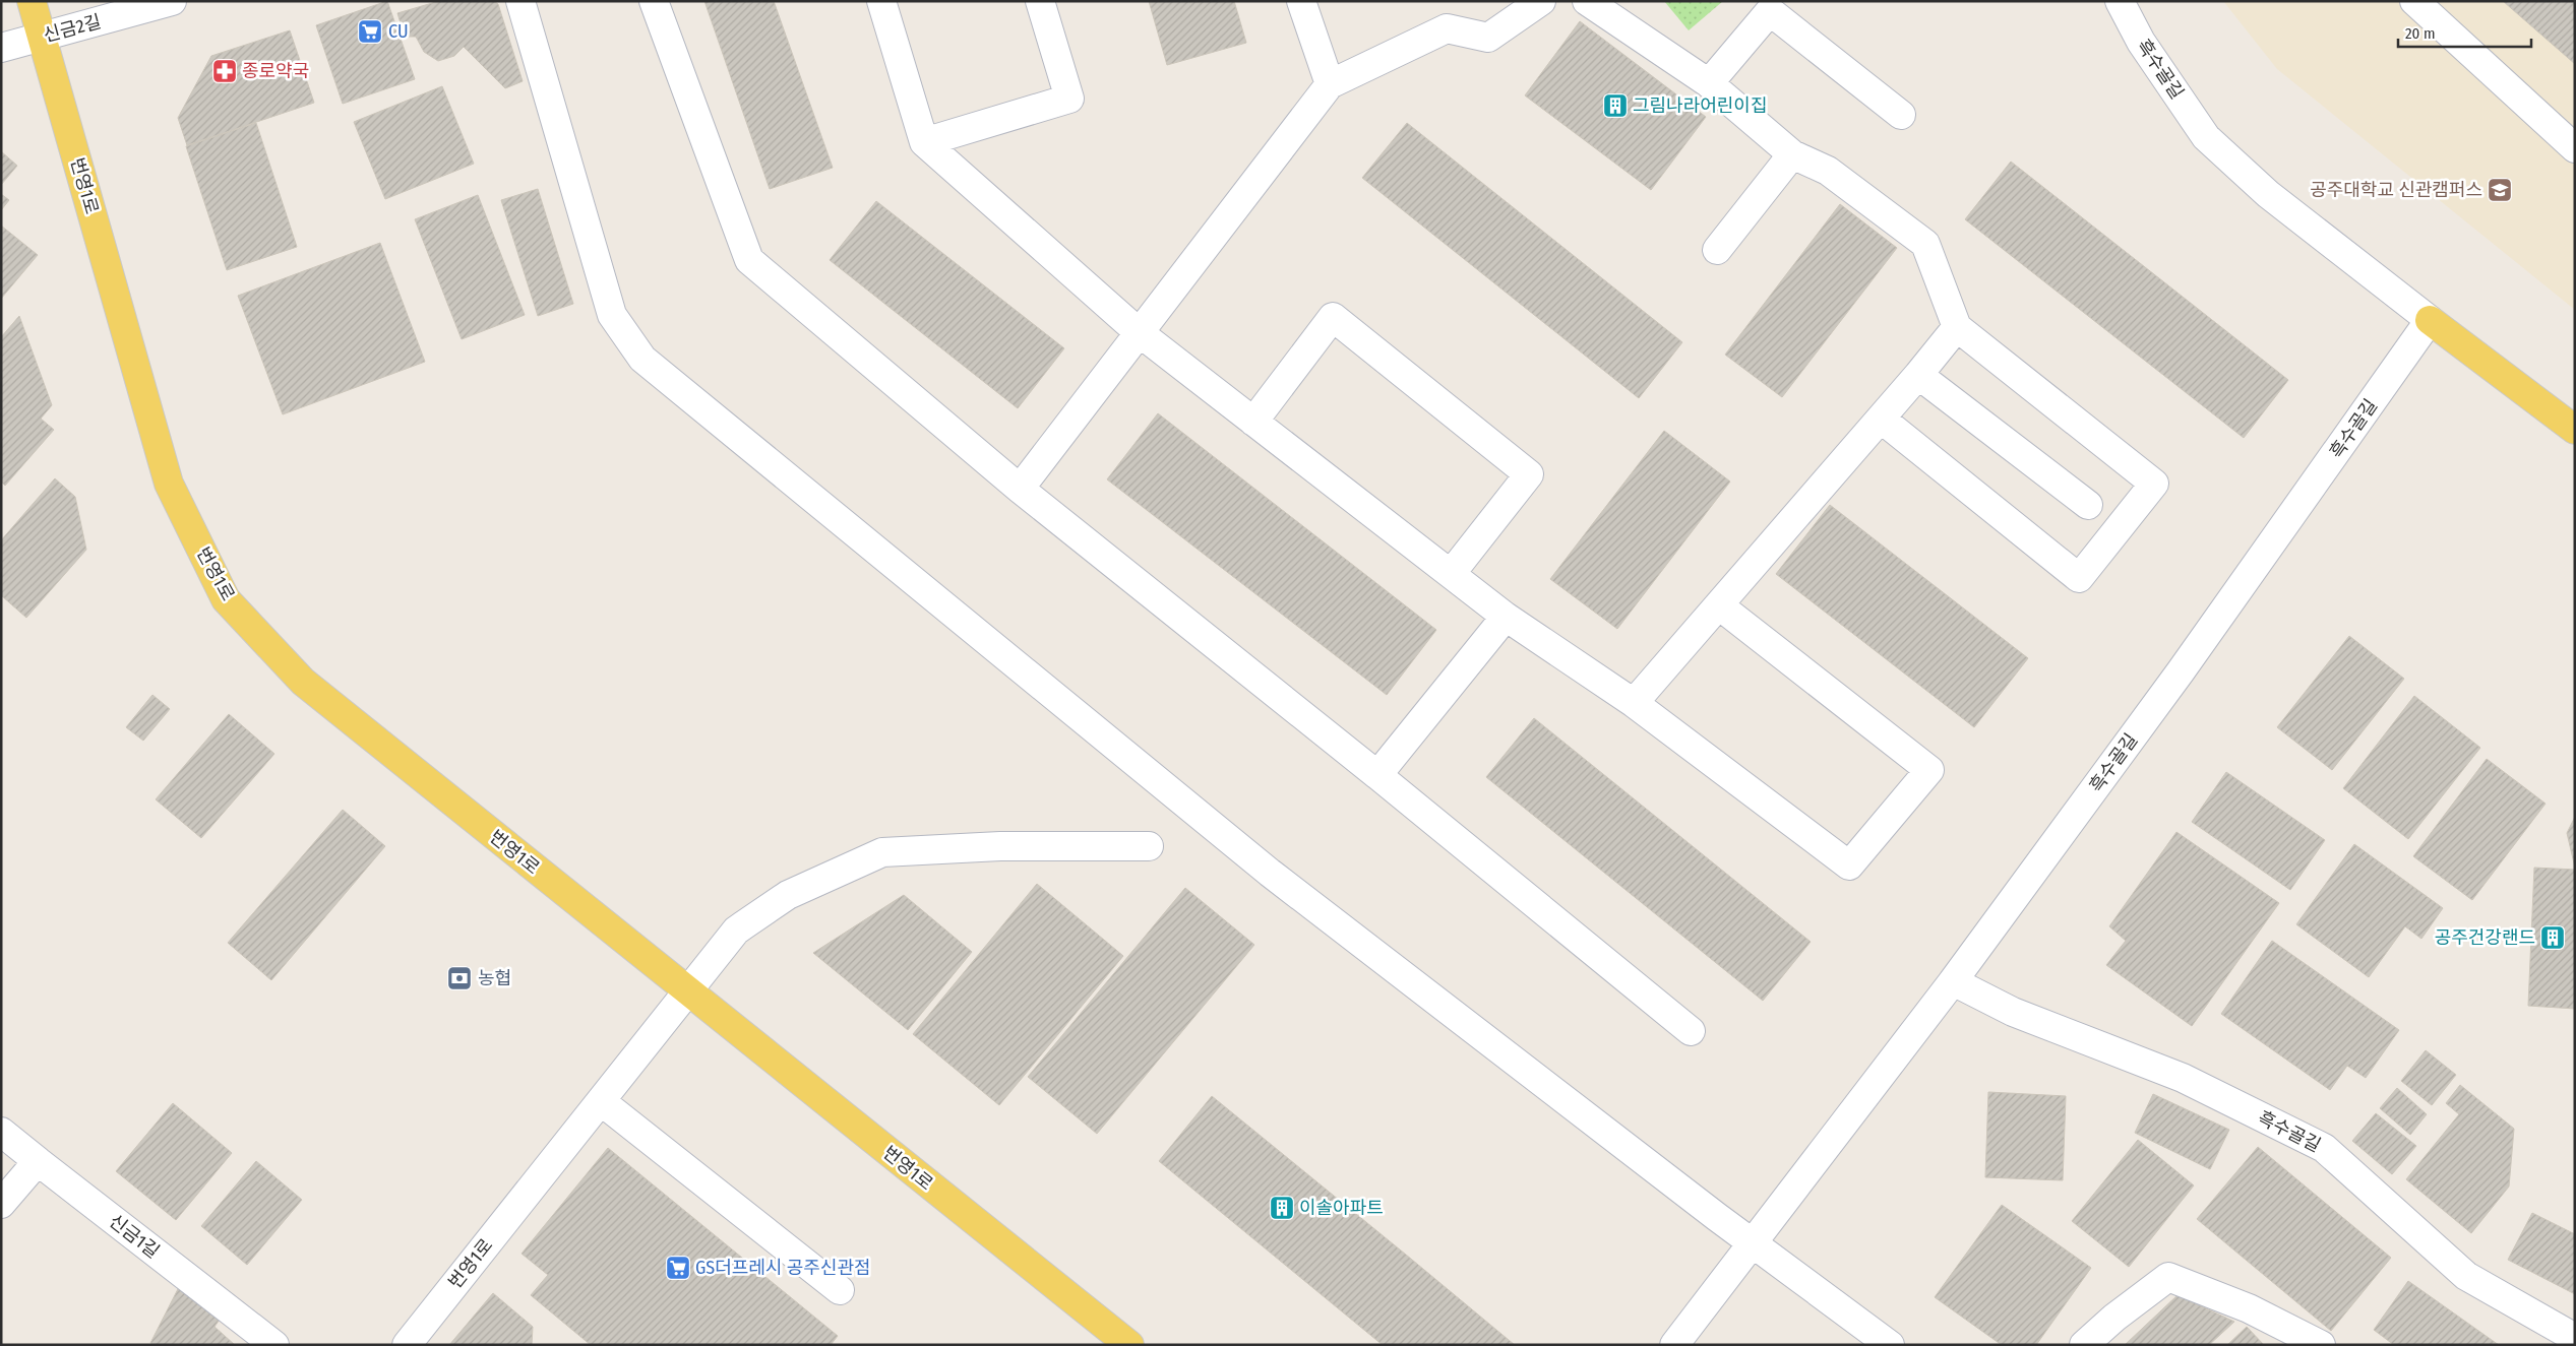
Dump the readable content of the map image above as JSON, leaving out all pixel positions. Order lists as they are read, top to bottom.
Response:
{
  "streets": {
    "main road": ["번영1로"],
    "street": ["신금2길", "흑수골길", "신금1길"]
  },
  "crossings": [
    ["신금2길", "번영1로"]
  ],
  "places": {
    "supermarket": ["CU", "GS더프레시 공주신관점"],
    "pharmacy": ["종로약국"],
    "building": ["그림나라어린이집", "공주건강랜드", "이솔아파트"],
    "school or university": ["공주대학교 신관캠퍼스"],
    "bank": ["농협"]
  },
  "scale_bar": "20 m"
}
